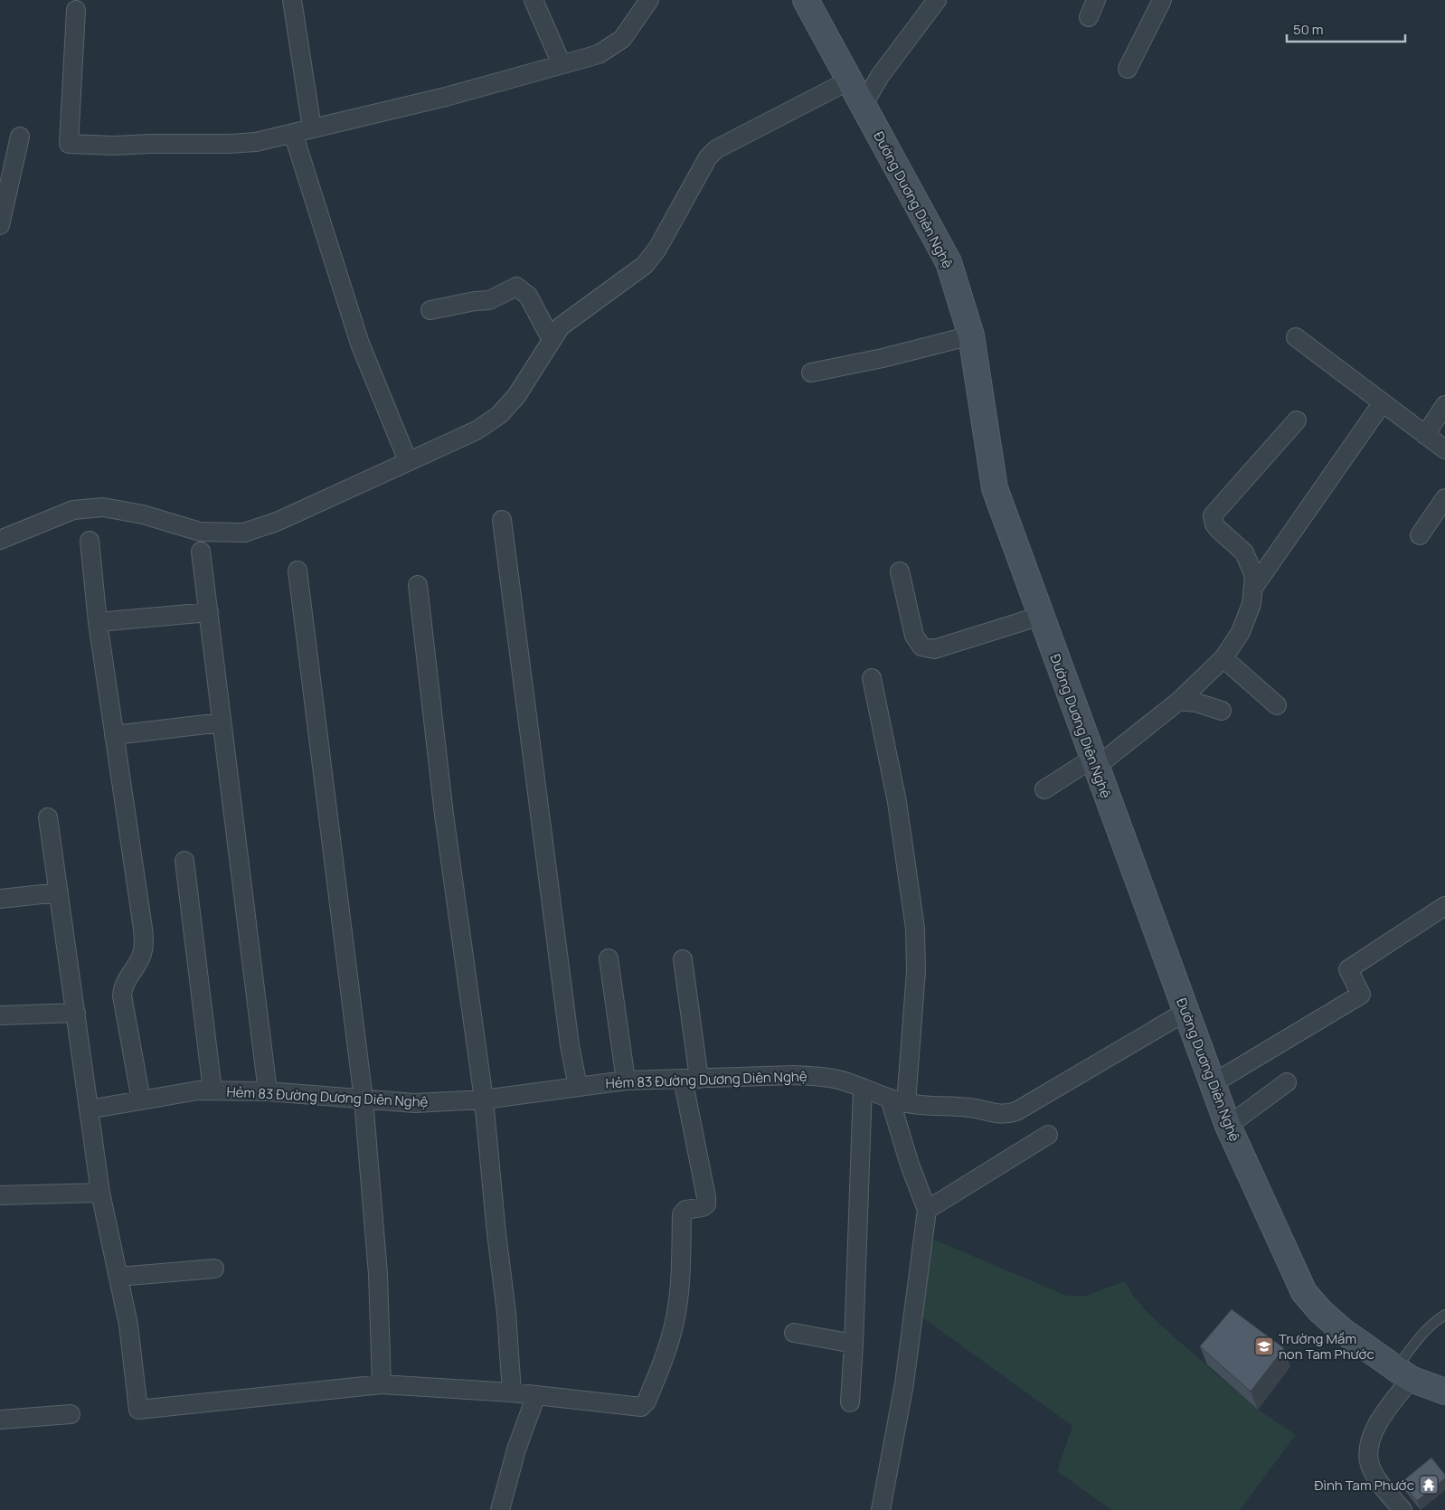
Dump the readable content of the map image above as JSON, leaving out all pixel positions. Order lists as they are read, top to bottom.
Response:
{
  "streets": {
    "street": ["Đường Duơng Diên Nghệ", "Hẻm 83 Đường Dương Diên Nghệ"]
  },
  "crossings": [
    ["Đường Duơng Diên Nghệ", "Hẻm 83 Đường Dương Diên Nghệ"]
  ],
  "places": {
    "school or university": ["Trường Mầm non Tam Phước"],
    "temple": ["Đình Tam Phước"]
  },
  "scale_bar": "50 m"
}
